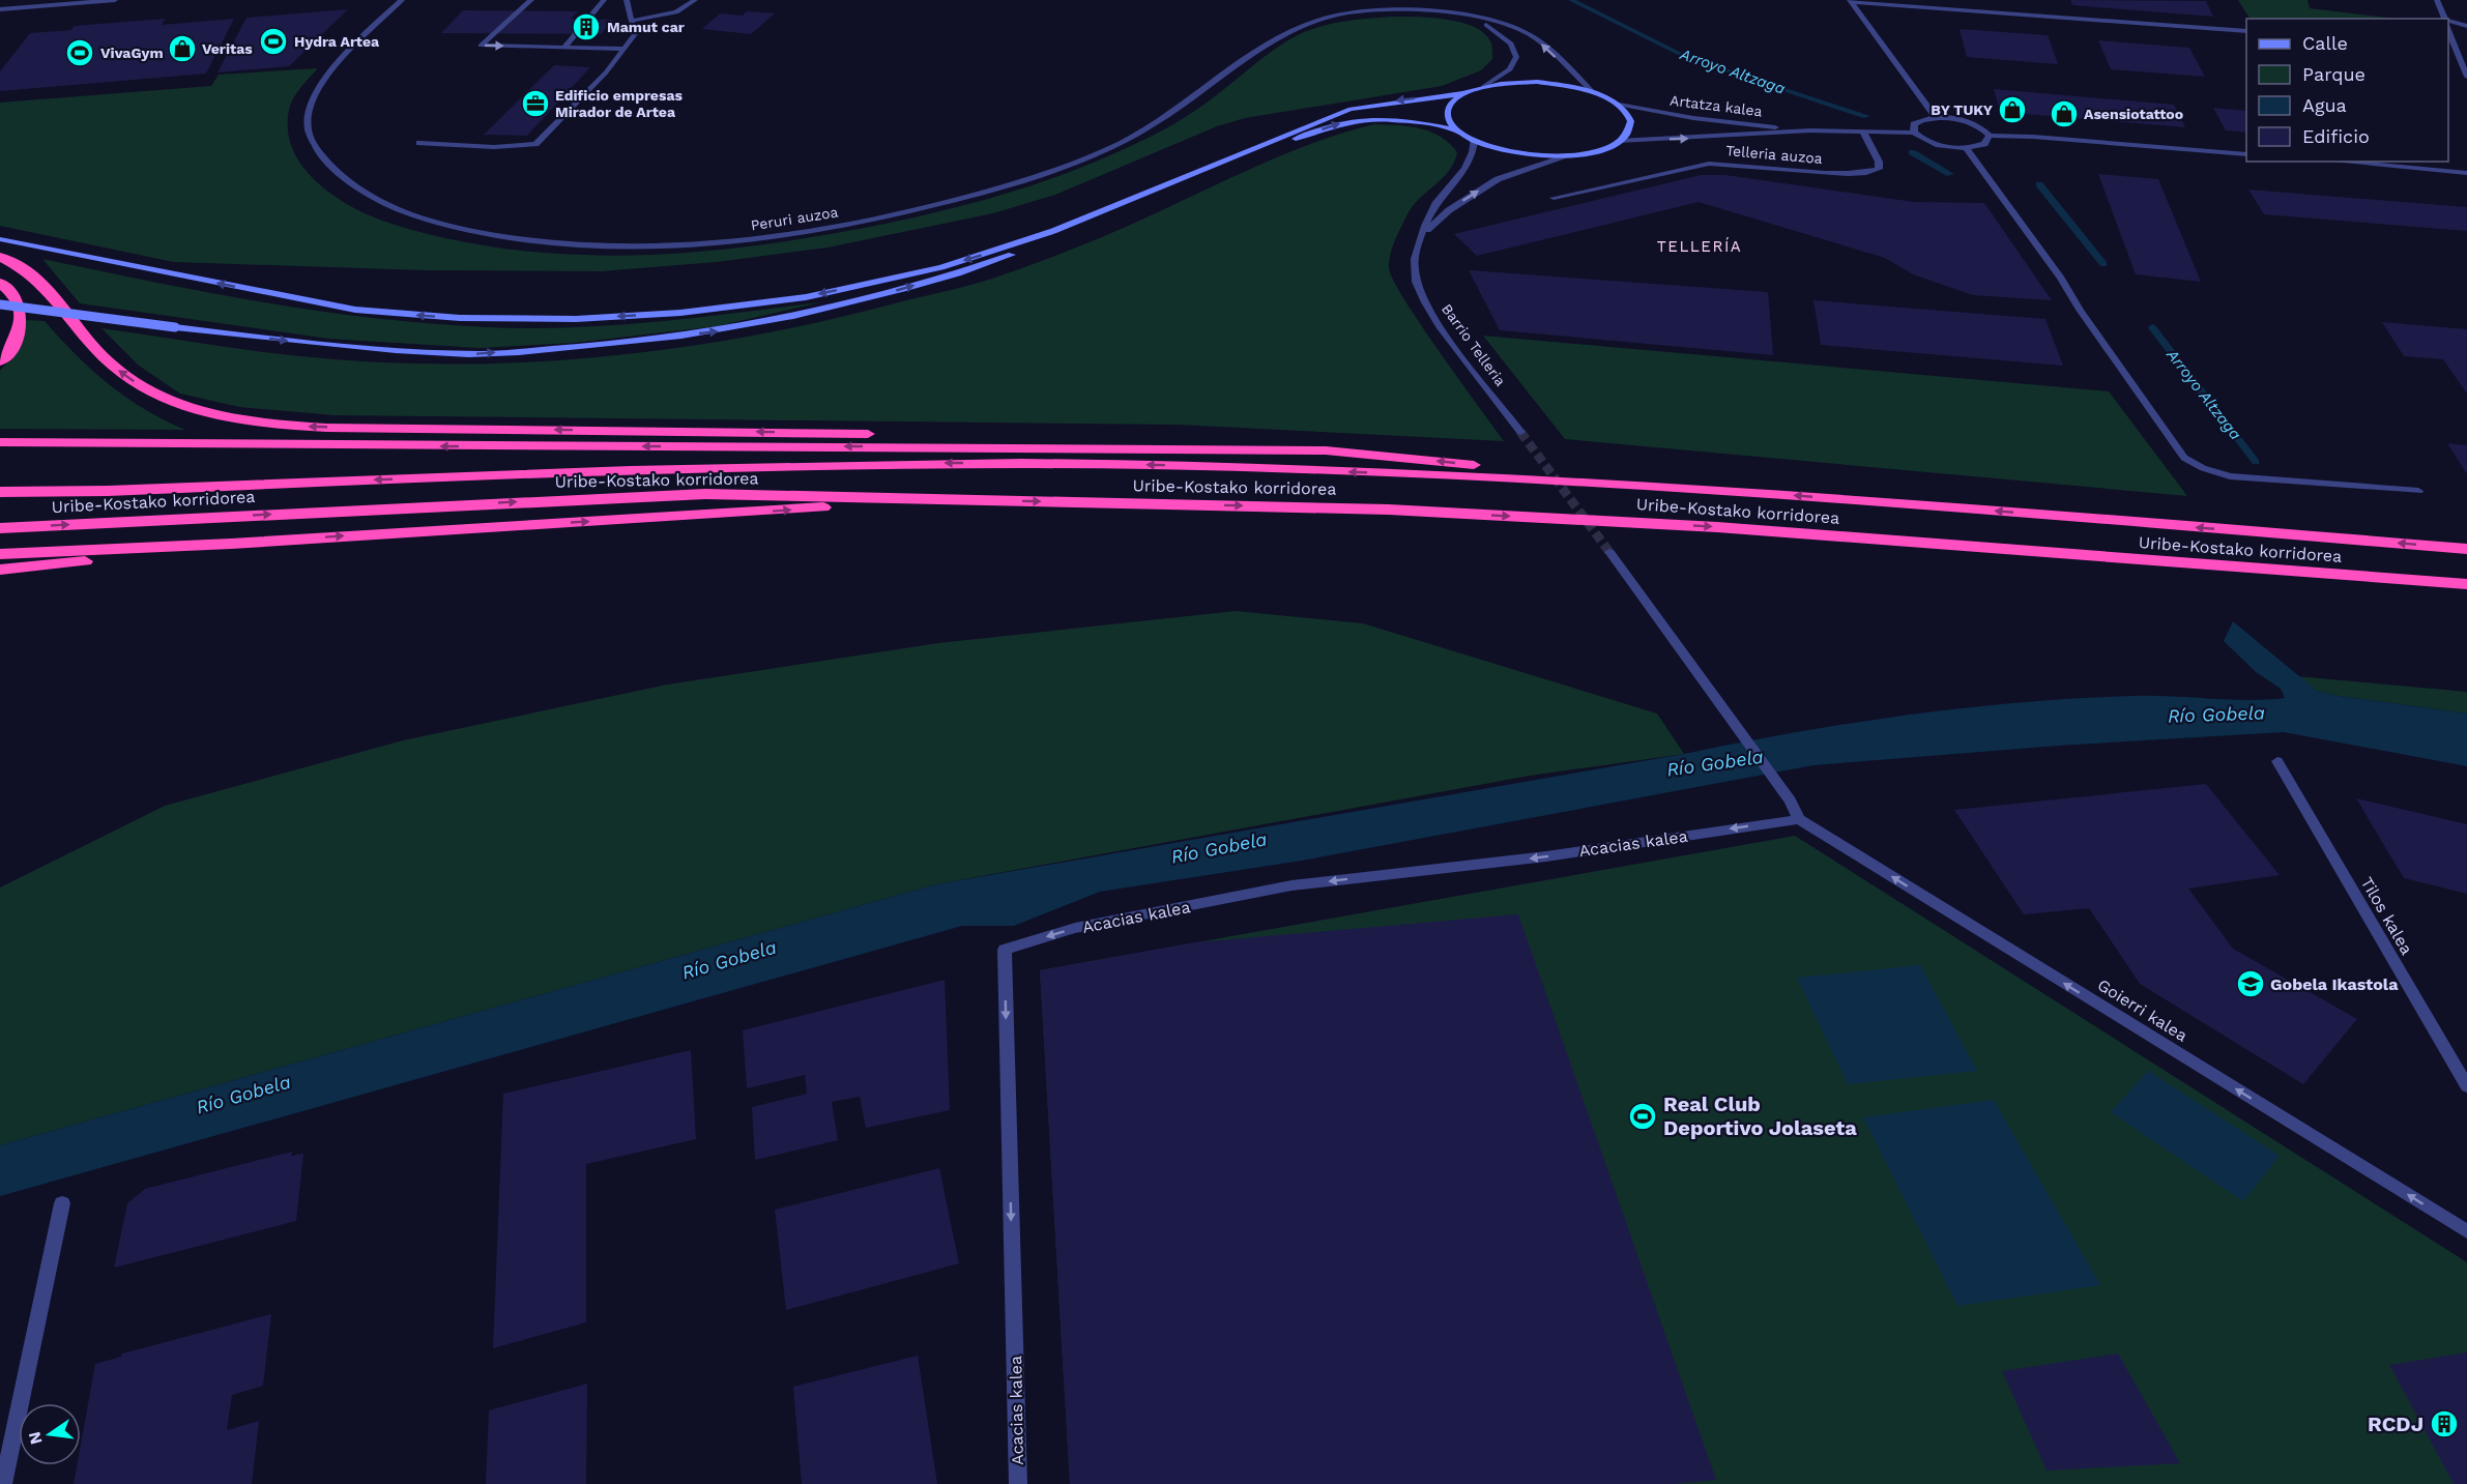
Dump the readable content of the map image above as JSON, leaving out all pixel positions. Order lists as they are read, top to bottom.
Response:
{
  "streets": {
    "highway": ["Uribe-Kostako korridorea"],
    "street": [
      "Artatza kalea",
      "Telleria auzoa",
      "Peruri auzoa",
      "Barrio Telleria",
      "Acacias kalea",
      "Tilos kalea",
      "Goierri kalea"
    ]
  },
  "crossings": [
    ["Artatza kalea", "Telleria auzoa"],
    ["Acacias kalea", "Goierri kalea"]
  ],
  "one_way": ["Goierri kalea"],
  "districts": ["TELLERÍA"],
  "water": ["Arroyo Altzaga", "Río Gobela"],
  "places": {
    "building": ["Mamut car", "RCDJ"],
    "sports": ["Hydra Artea", "VivaGym", "Real Club Deportivo Jolaseta"],
    "shop": ["Veritas", "BY TUKY", "Asensiotattoo"],
    "office": ["Edificio empresas Mirador de Artea"],
    "school or university": ["Gobela Ikastola"]
  },
  "legend": [
    "Calle",
    "Parque",
    "Agua",
    "Edificio"
  ],
  "north": "left"
}
